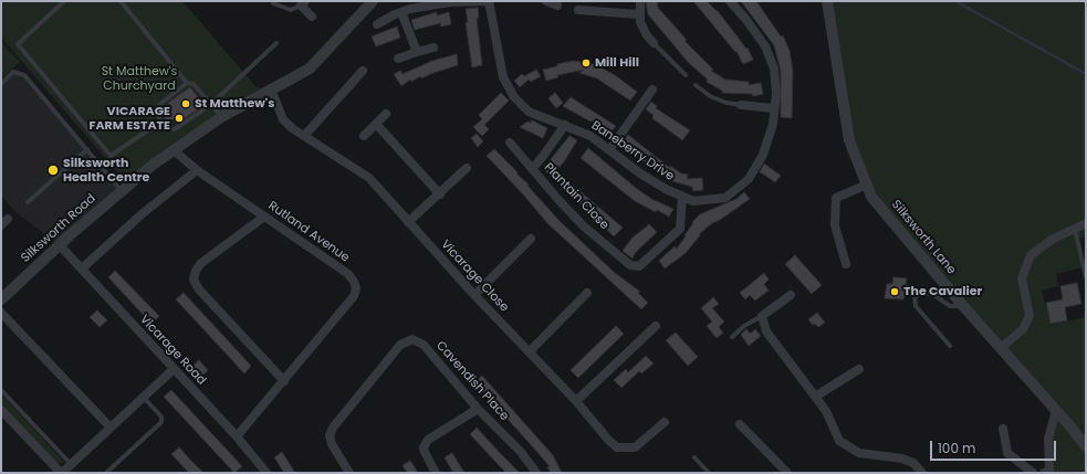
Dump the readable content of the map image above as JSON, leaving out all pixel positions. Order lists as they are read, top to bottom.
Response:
{
  "streets": {
    "street": [
      "Baneberry Drive",
      "Plantain Close",
      "Silksworth Road",
      "Rutland Avenue",
      "Silksworth Lane",
      "Vicarage Close",
      "Vicarage Road",
      "Cavendish Place"
    ]
  },
  "crossings": [
    ["Baneberry Drive", "Plantain Close"],
    ["Silksworth Road", "Rutland Avenue"],
    ["Silksworth Road", "Vicarage Road"],
    ["Rutland Avenue", "Vicarage Road"]
  ],
  "parks": ["St Matthew's Churchyard"],
  "places": [
    "Mill Hill",
    "St Matthew's",
    "VICARAGE FARM ESTATE",
    "Silksworth Health Centre",
    "The Cavalier"
  ],
  "scale_bar": "100 m"
}
